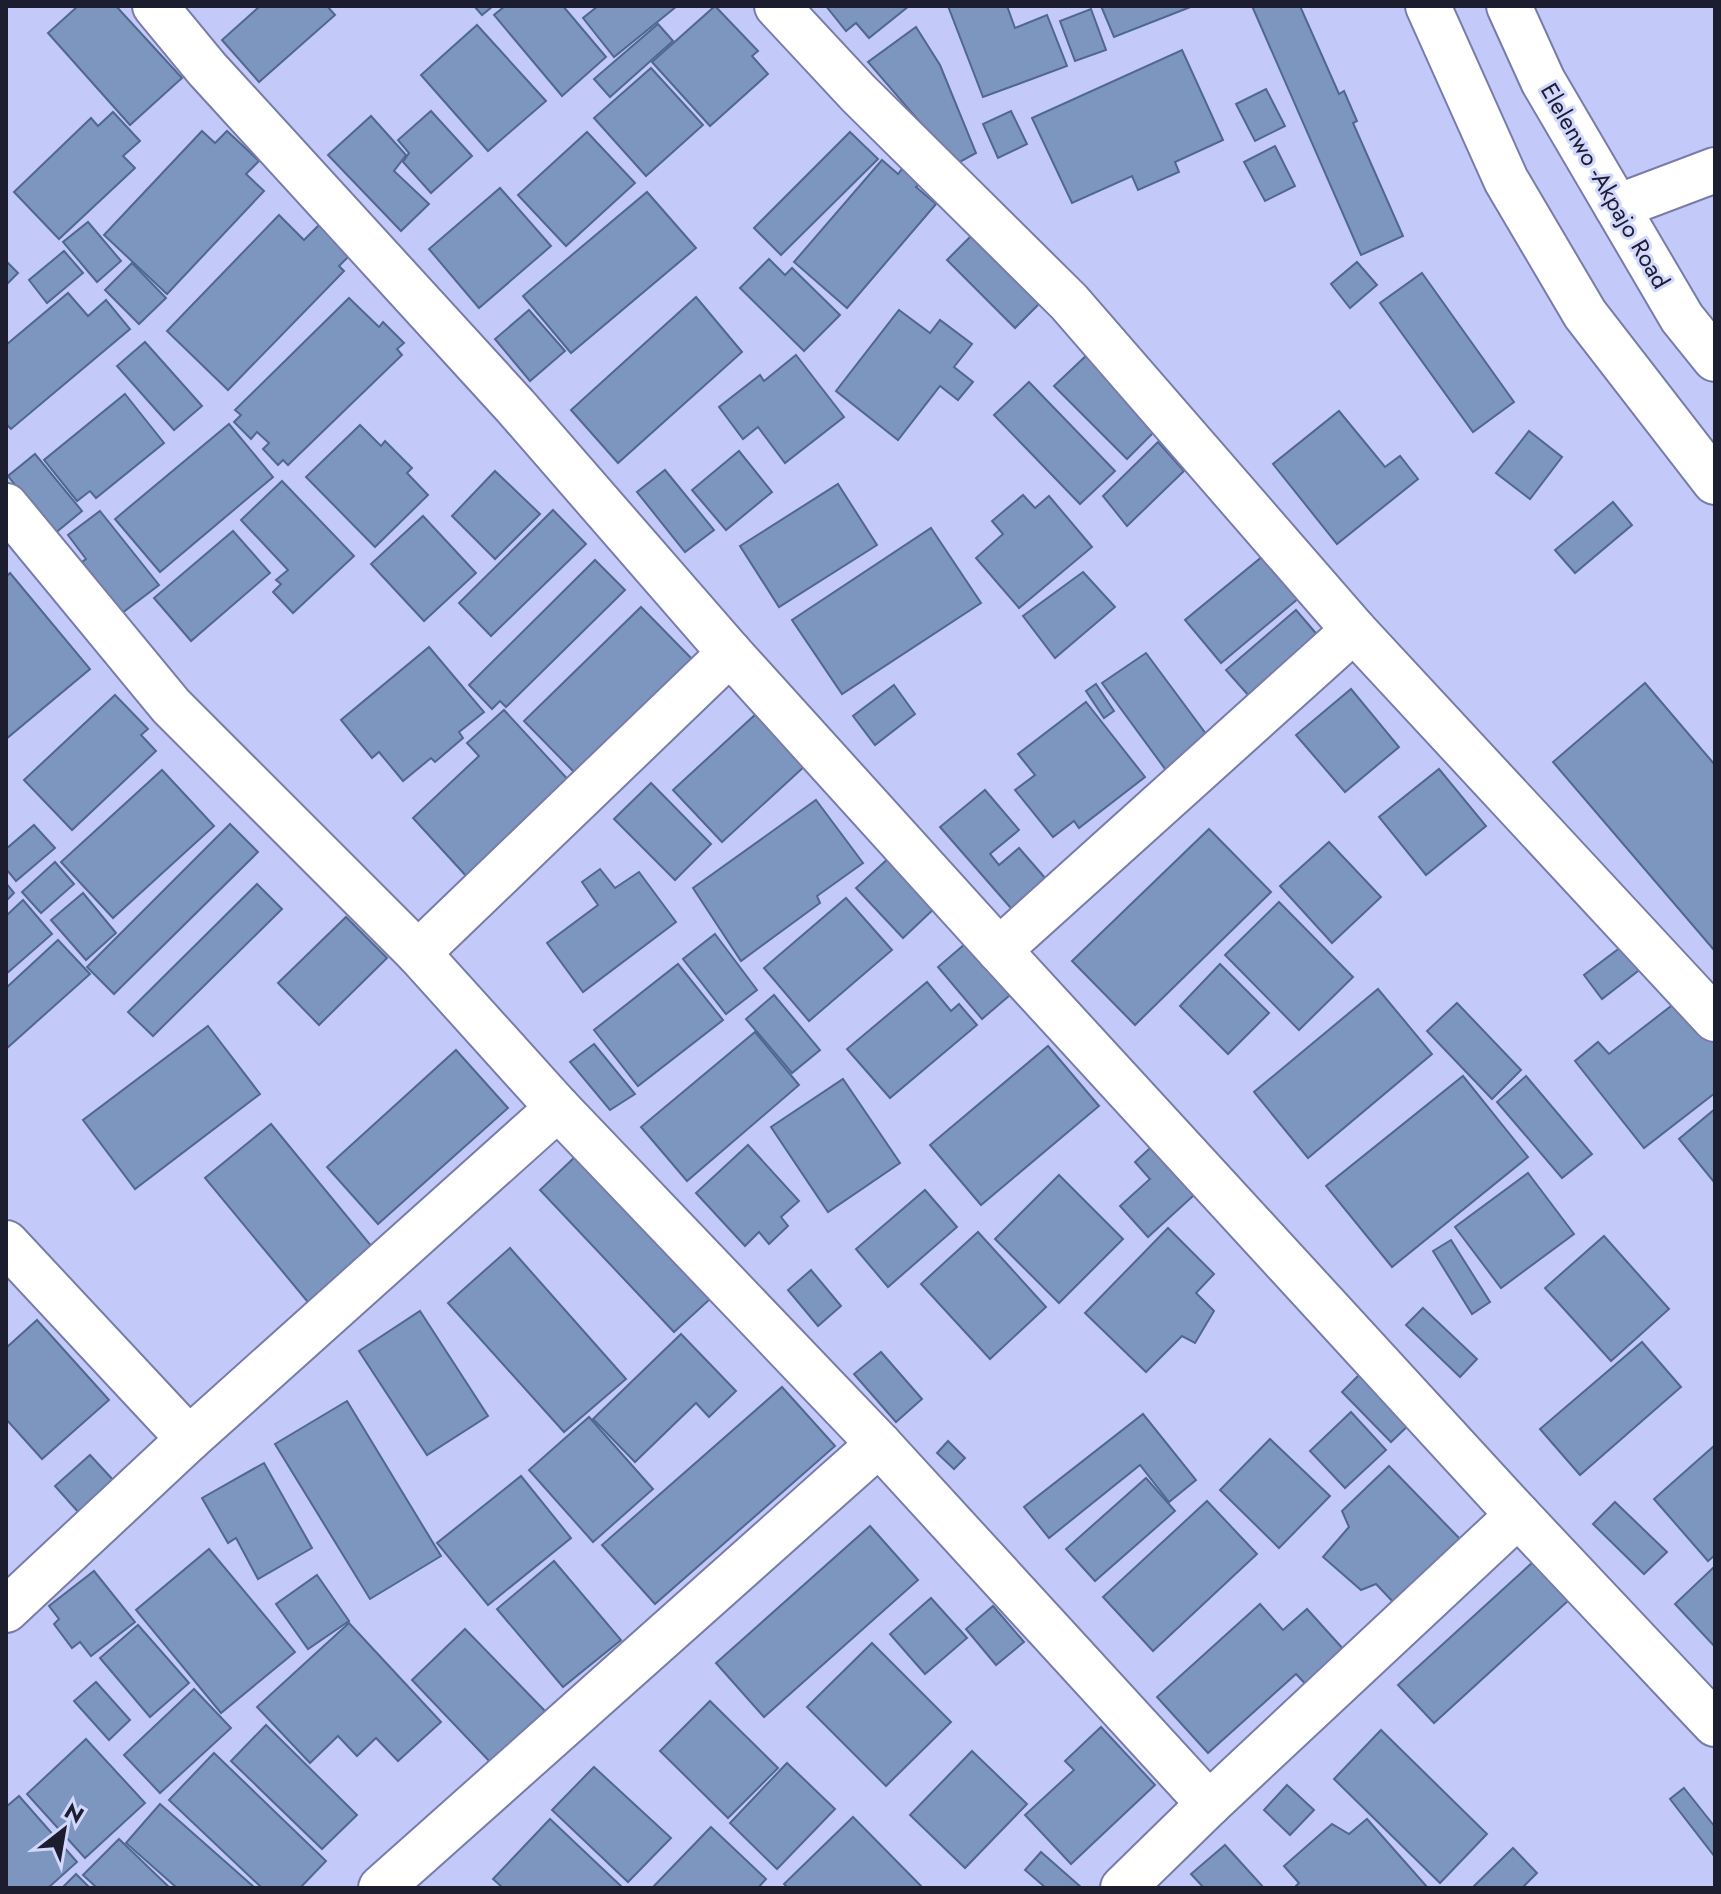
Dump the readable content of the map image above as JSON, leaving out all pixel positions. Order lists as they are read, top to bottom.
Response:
{
  "streets": {
    "street": ["Elelenwo -Akpajo Road"]
  },
  "north": "top right"
}
